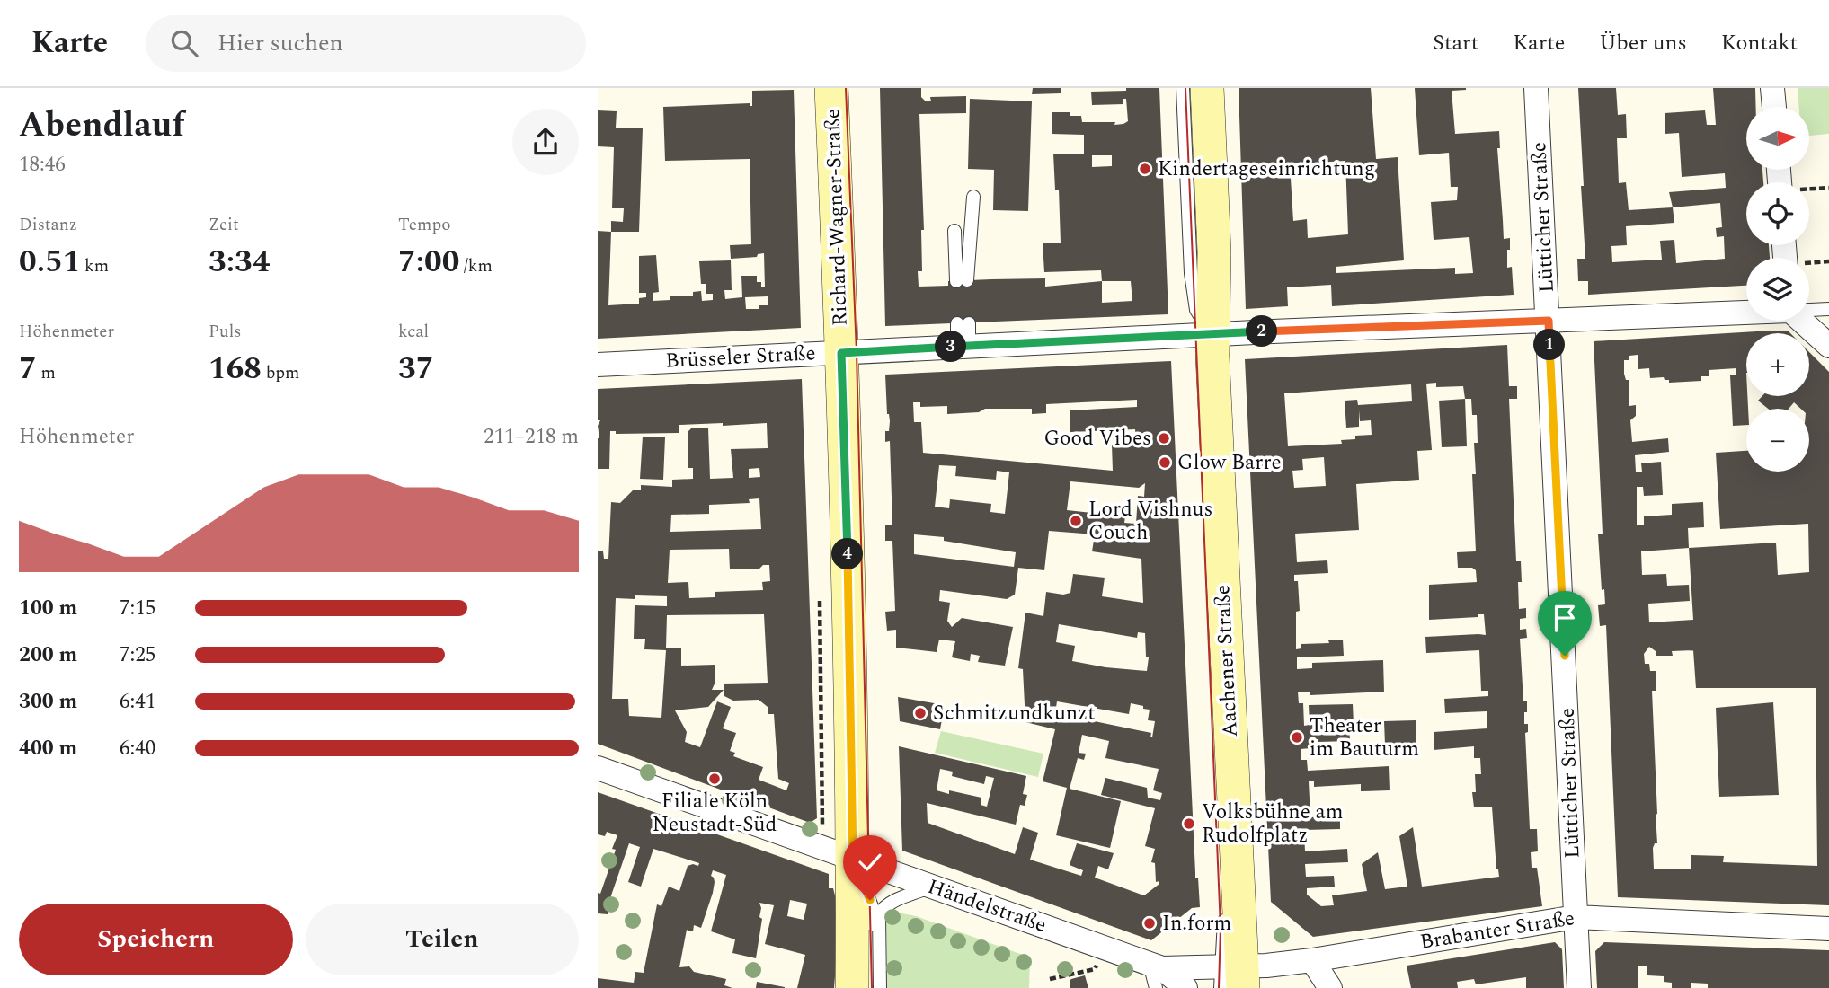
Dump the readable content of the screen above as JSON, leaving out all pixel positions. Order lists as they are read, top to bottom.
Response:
{
  "streets": {
    "main road": ["Richard-Wagner-Straße", "Aachener Straße"],
    "street": [
      "Lütticher Straße",
      "Brüsseler Straße",
      "Händelstraße",
      "Brabanter Straße"
    ]
  },
  "crossings": [
    ["Richard-Wagner-Straße", "Brüsseler Straße"],
    ["Richard-Wagner-Straße", "Händelstraße"],
    ["Lütticher Straße", "Brüsseler Straße"],
    ["Lütticher Straße", "Brabanter Straße"],
    ["Brüsseler Straße", "Aachener Straße"],
    ["Aachener Straße", "Händelstraße"],
    ["Aachener Straße", "Brabanter Straße"],
    ["Händelstraße", "Brabanter Straße"]
  ],
  "places": [
    "Kindertageseinrichtung",
    "Good Vibes",
    "Glow Barre",
    "Lord Vishnus Couch",
    "Schmitzundkunzt",
    "Theater im Bauturm",
    "Filiale Köln Neustadt-Süd",
    "Volksbühne am Rudolfplatz",
    "In.form"
  ],
  "north": "right",
  "page": {
    "header": "Karte",
    "search": "Hier suchen",
    "nav": [
      "Start",
      "Karte",
      "Über uns",
      "Kontakt"
    ],
    "heading": ["Abendlauf", "18:46"],
    "map_buttons": ["+", "−"],
    "stats": [
      ["Distanz", "0.51 km"],
      ["Zeit", "3:34"],
      ["Tempo", "7:00 /km"],
      ["Höhenmeter", "7 m"],
      ["Puls", "168 bpm"],
      ["kcal", "37"]
    ],
    "pins": [
      "2",
      "1",
      "3",
      "4"
    ],
    "chart": ["Höhenmeter", "211–218 m"],
    "list": [
      {
        "name": "100 m",
        "note": "7:15"
      },
      {
        "name": "200 m",
        "note": "7:25"
      },
      {
        "name": "300 m",
        "note": "6:41"
      },
      {
        "name": "400 m",
        "note": "6:40"
      }
    ],
    "buttons": ["Speichern", "Teilen"]
  }
}
